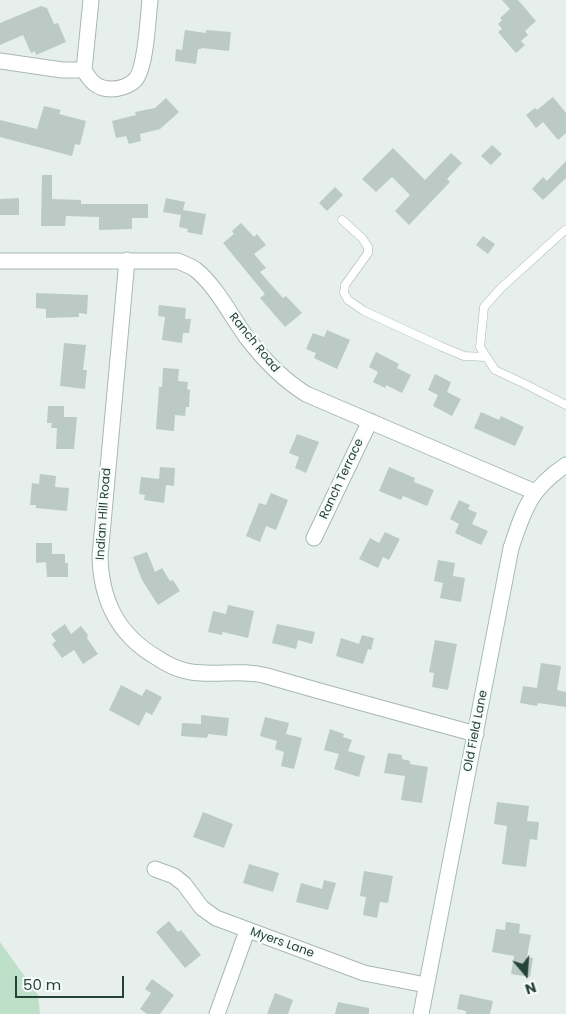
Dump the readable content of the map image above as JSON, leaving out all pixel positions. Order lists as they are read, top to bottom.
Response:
{
  "streets": {
    "street": [
      "Ranch Road",
      "Ranch Terrace",
      "Indian Hill Road",
      "Old Field Lane",
      "Myers Lane"
    ]
  },
  "crossings": [
    ["Ranch Road", "Ranch Terrace"],
    ["Ranch Road", "Indian Hill Road"],
    ["Ranch Road", "Old Field Lane"],
    ["Indian Hill Road", "Old Field Lane"],
    ["Old Field Lane", "Myers Lane"]
  ],
  "scale_bar": "50 m",
  "north": "bottom"
}
